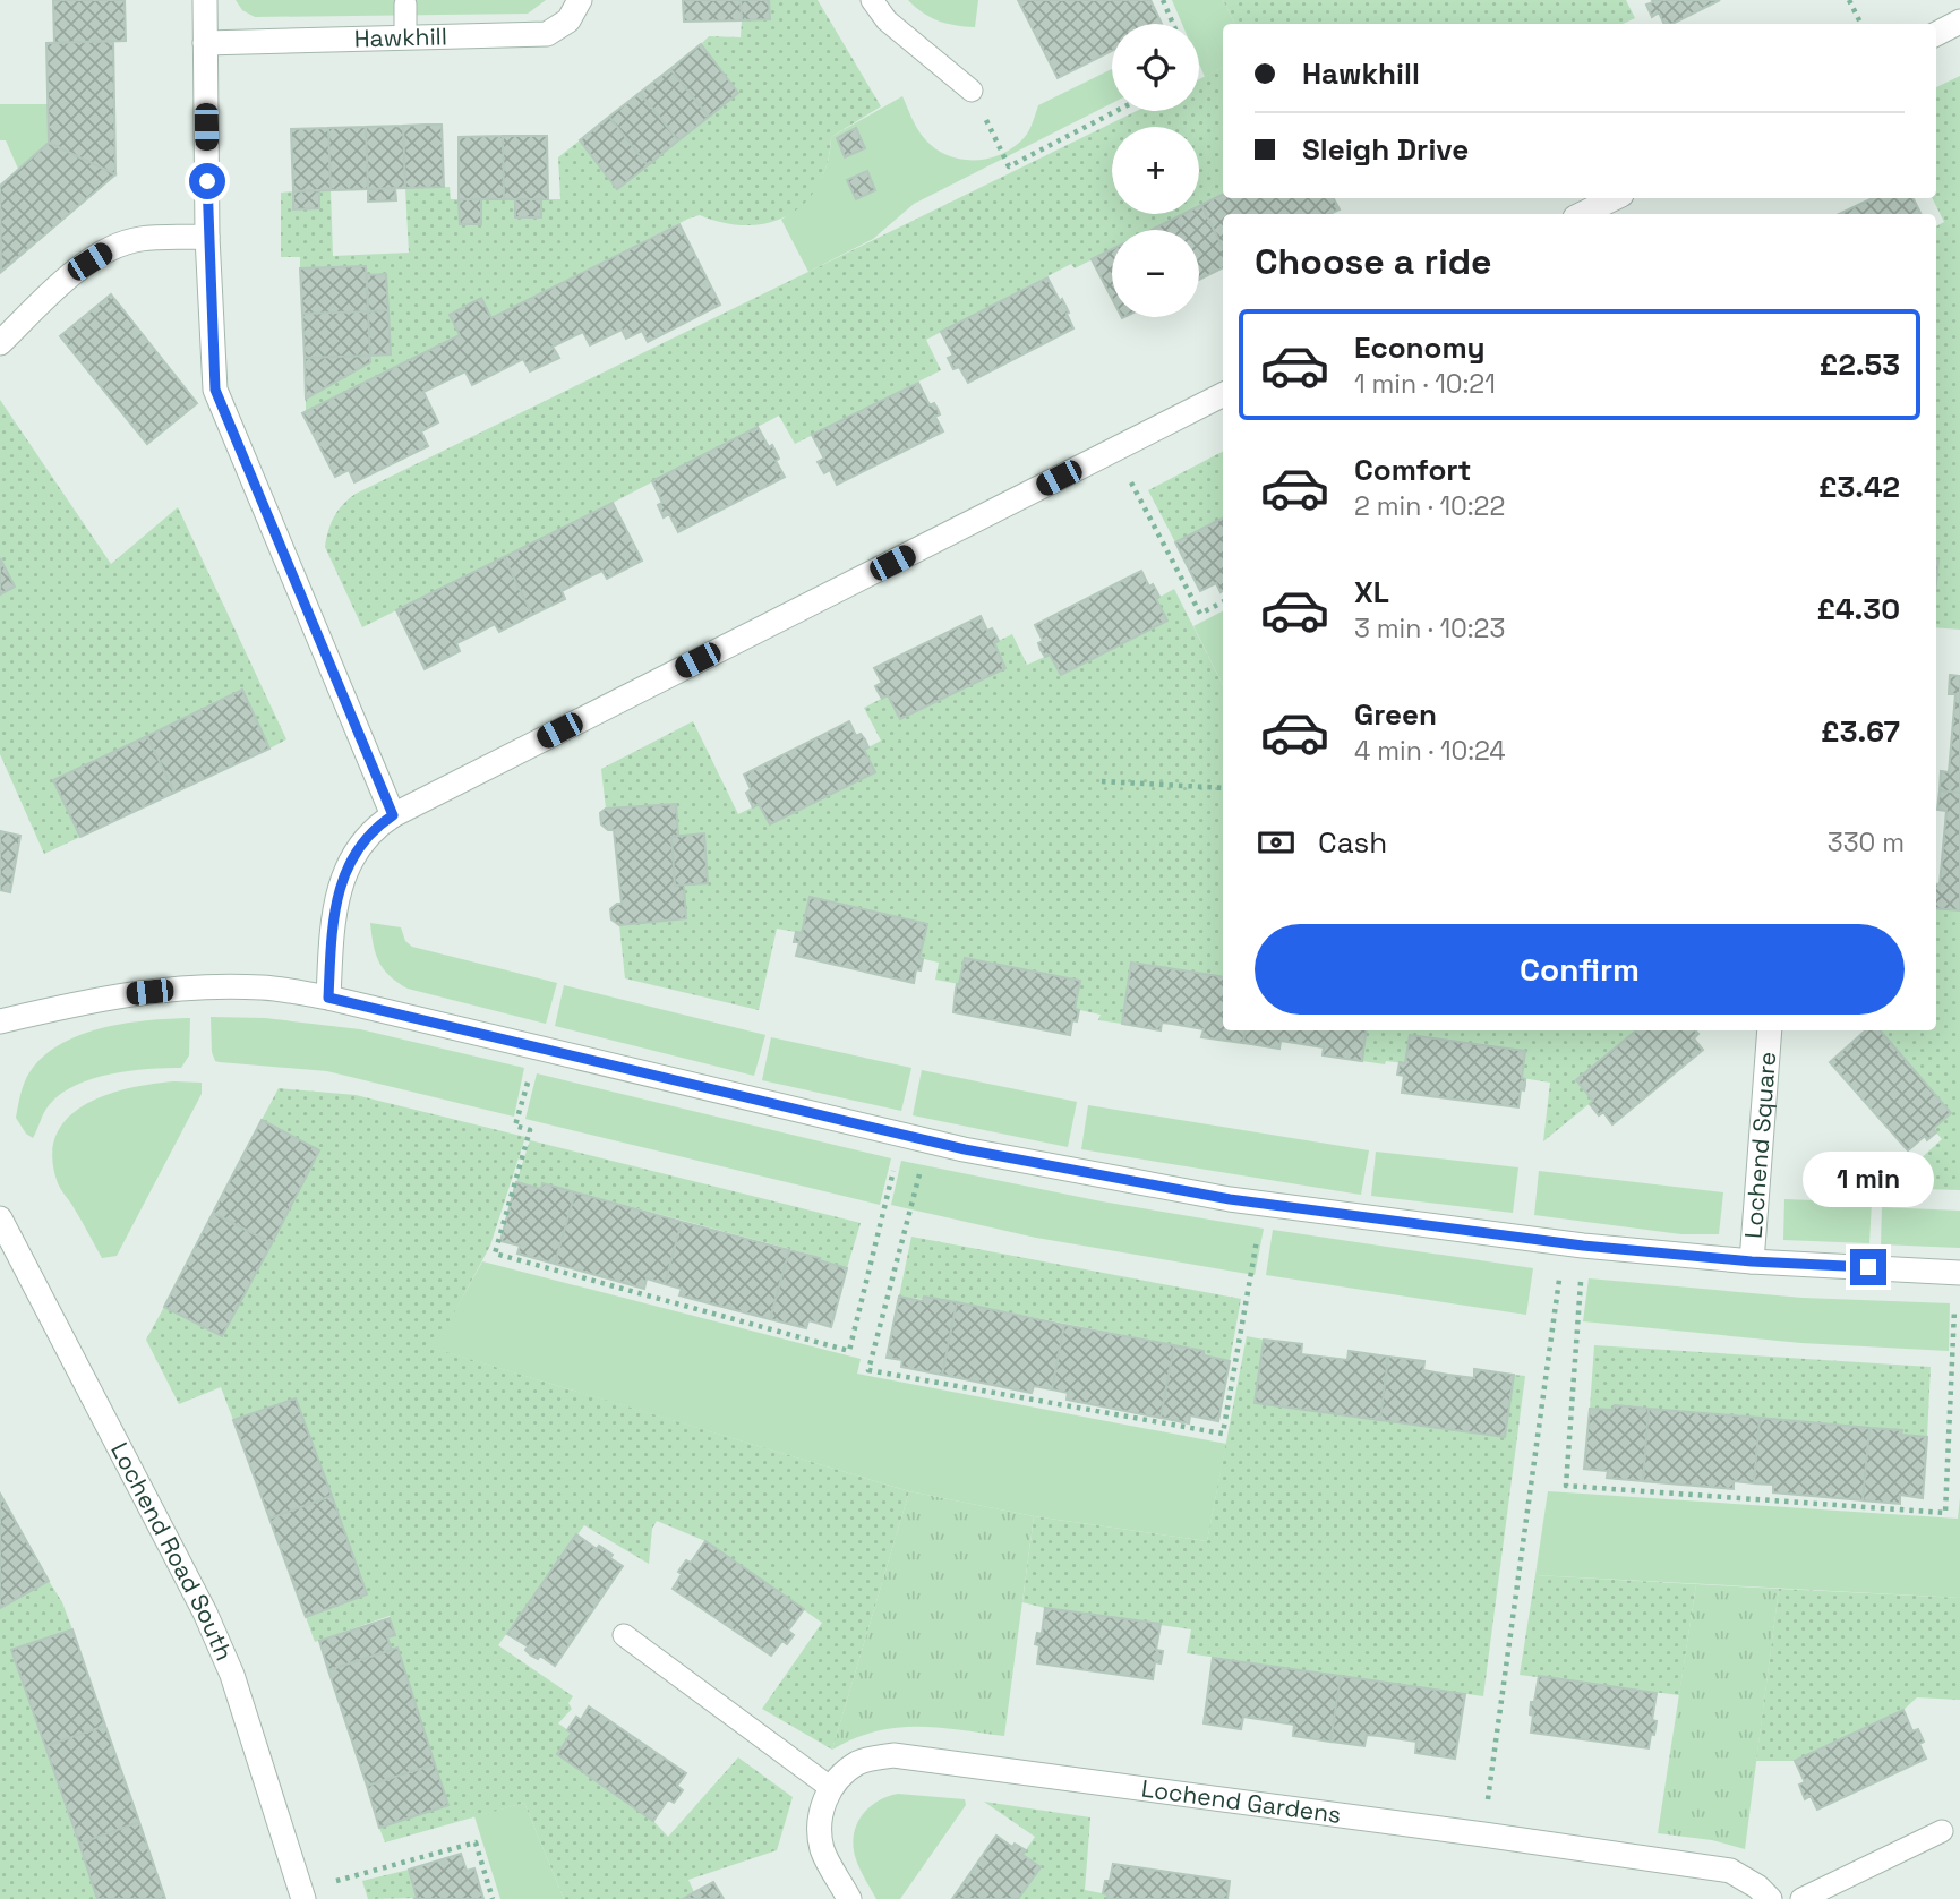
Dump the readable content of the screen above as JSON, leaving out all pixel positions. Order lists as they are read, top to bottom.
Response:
{
  "streets": {
    "street": [
      "Hawkhill",
      "Lochend Square",
      "Lochend Road South",
      "Lochend Gardens"
    ]
  },
  "page": {
    "map_buttons": ["+", "−"],
    "banner": ["Hawkhill", "Sleigh Drive"],
    "heading": "Choose a ride",
    "list": [
      {
        "name": "Economy",
        "note": "1 min · 10:21",
        "value": "£2.53"
      },
      {
        "name": "Comfort",
        "note": "2 min · 10:22",
        "value": "£3.42"
      },
      {
        "name": "XL",
        "note": "3 min · 10:23",
        "value": "£4.30"
      },
      {
        "name": "Green",
        "note": "4 min · 10:24",
        "value": "£3.67"
      }
    ],
    "pay": ["Cash", "330 m"],
    "buttons": "Confirm",
    "bubble": "1 min"
  }
}
